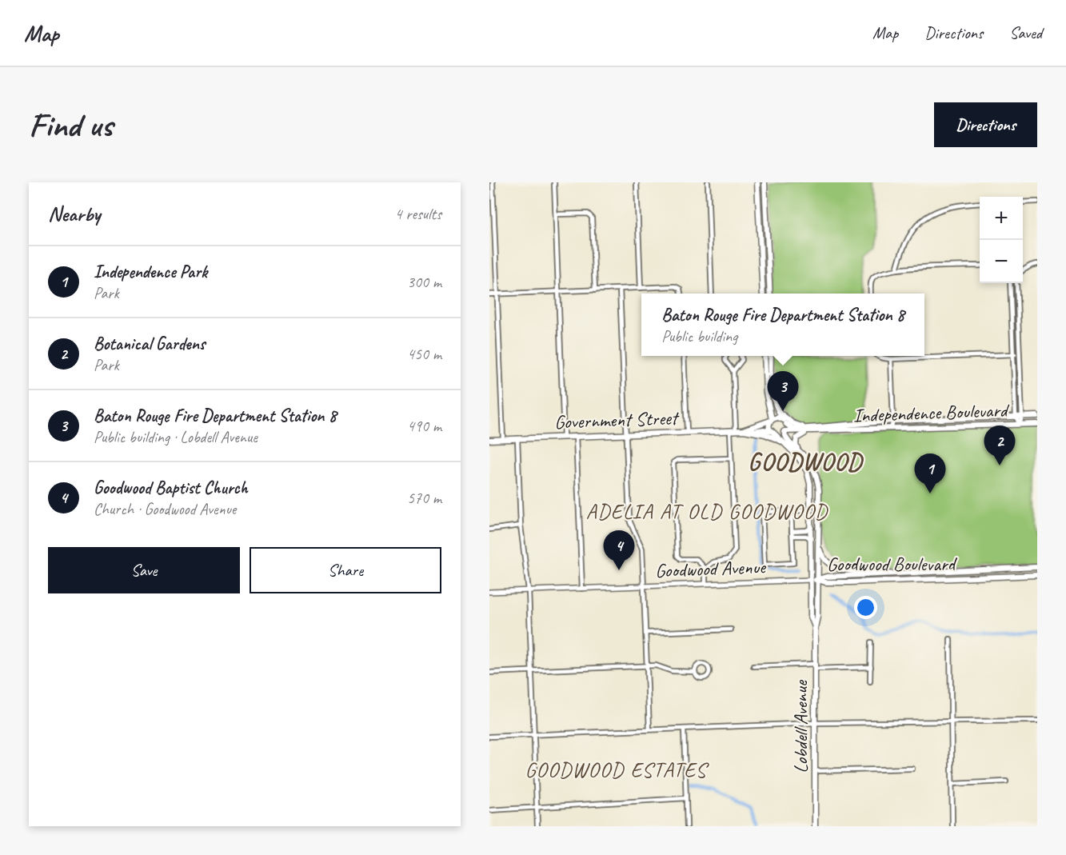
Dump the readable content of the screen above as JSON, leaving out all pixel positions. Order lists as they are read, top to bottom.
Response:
{
  "streets": {
    "main road": [
      "Independence Boulevard",
      "Government Street",
      "Goodwood Boulevard",
      "Goodwood Avenue",
      "Lobdell Avenue"
    ]
  },
  "crossings": [
    ["Government Street", "Lobdell Avenue"],
    ["Goodwood Boulevard", "Goodwood Avenue"],
    ["Goodwood Boulevard", "Lobdell Avenue"],
    ["Goodwood Avenue", "Lobdell Avenue"]
  ],
  "districts": ["GOODWOOD", "ADELIA AT OLD GOODWOOD", "GOODWOOD ESTATES"],
  "page": {
    "header": "Map",
    "nav": ["Map", "Directions", "Saved"],
    "buttons": [
      "Directions",
      ["Save", "Share"]
    ],
    "title": "Find us",
    "heading": ["Nearby", "4 results"],
    "map_buttons": ["+", "−"],
    "list": [
      {
        "mark": "1",
        "name": "Independence Park",
        "note": "Park",
        "value": "300 m"
      },
      {
        "mark": "2",
        "name": "Botanical Gardens",
        "note": "Park",
        "value": "450 m"
      },
      {
        "mark": "3",
        "name": "Baton Rouge Fire Department Station 8",
        "note": "Public building · Lobdell Avenue",
        "value": "490 m"
      },
      {
        "mark": "4",
        "name": "Goodwood Baptist Church",
        "note": "Church · Goodwood Avenue",
        "value": "570 m"
      }
    ],
    "popup": ["Baton Rouge Fire Department Station 8", "Public building"],
    "pins": [
      "3",
      "2",
      "1",
      "4"
    ]
  }
}
